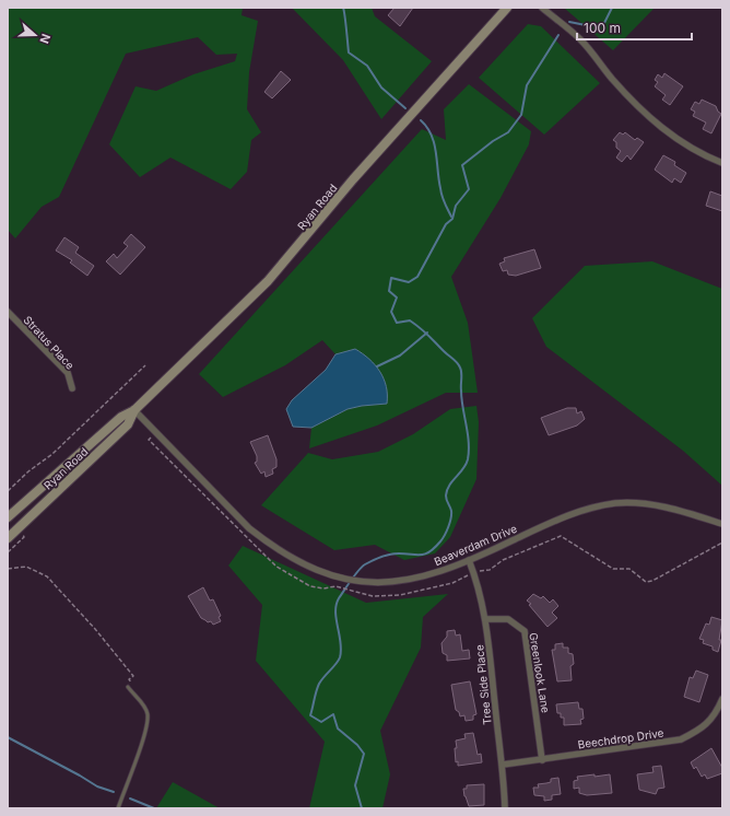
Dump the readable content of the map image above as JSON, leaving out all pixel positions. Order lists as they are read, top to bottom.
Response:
{
  "streets": {
    "main road": ["Ryan Road"],
    "street": [
      "Stratus Place",
      "Beaverdam Drive",
      "Greenlook Lane",
      "Tree Side Place",
      "Beechdrop Drive"
    ]
  },
  "crossings": [
    ["Ryan Road", "Beaverdam Drive"],
    ["Beaverdam Drive", "Tree Side Place"],
    ["Greenlook Lane", "Tree Side Place"],
    ["Greenlook Lane", "Beechdrop Drive"],
    ["Tree Side Place", "Beechdrop Drive"]
  ],
  "scale_bar": "100 m",
  "north": "right"
}
